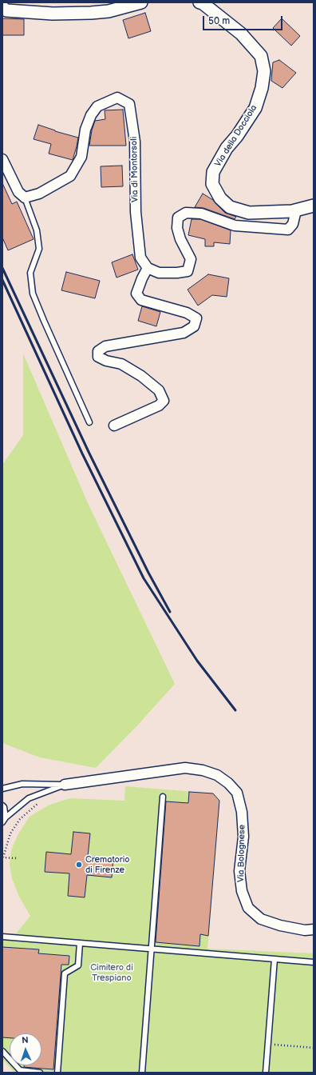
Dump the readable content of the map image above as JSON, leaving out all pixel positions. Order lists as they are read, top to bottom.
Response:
{
  "streets": {
    "street": ["Via della Docciola", "Via di Montorsoli", "Via Bolognese"]
  },
  "parks": ["Cimitero di Trespiano"],
  "places": ["Crematorio di Firenze"],
  "scale_bar": "50 m",
  "north": "top"
}
